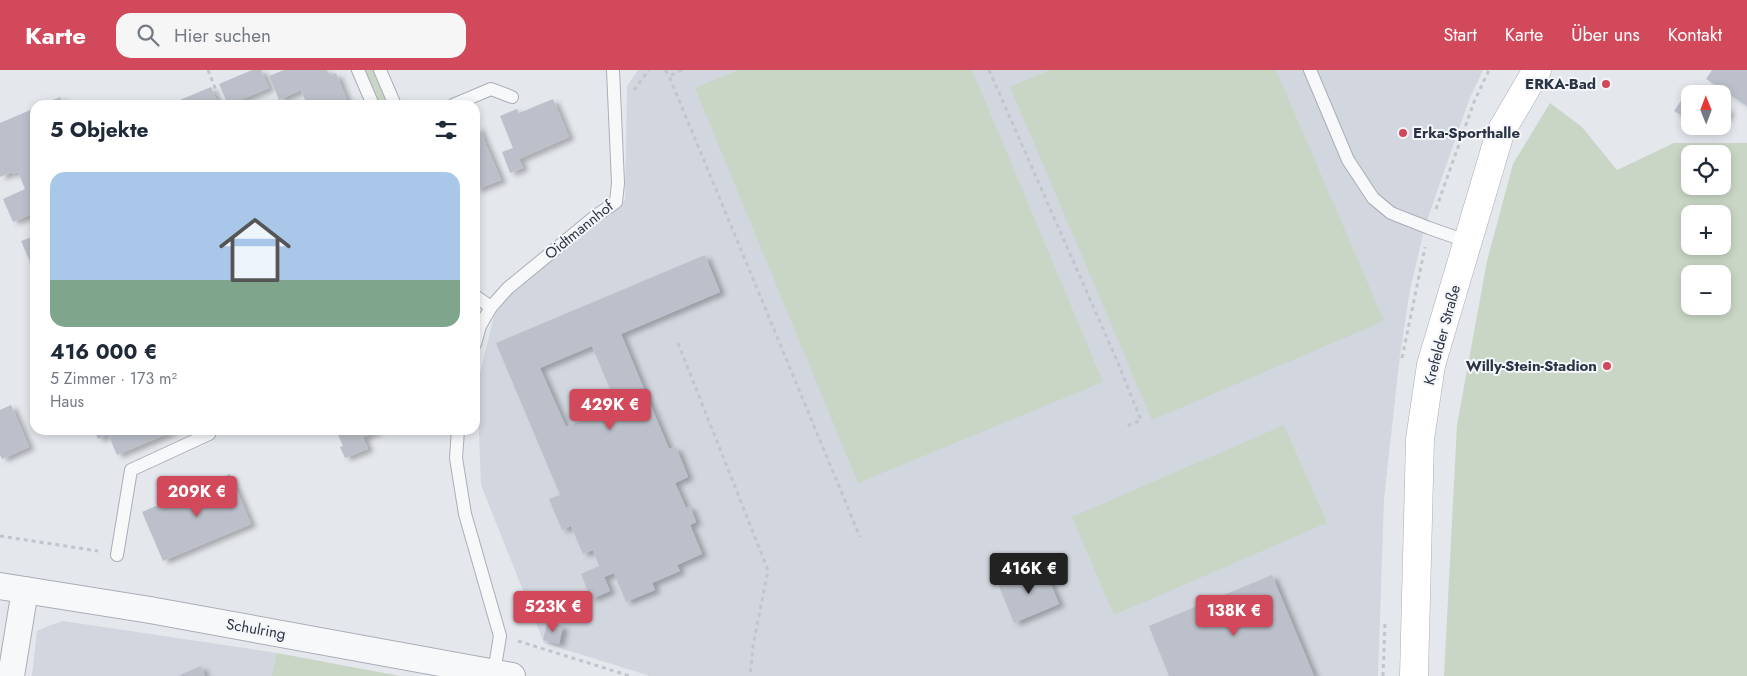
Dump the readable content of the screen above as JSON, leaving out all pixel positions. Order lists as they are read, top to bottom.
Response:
{
  "streets": {
    "main road": ["Krefelder Straße"],
    "street": ["Schulring"],
    "lane": ["Oidtmannhof"]
  },
  "places": ["ERKA-Bad", "Erka-Sporthalle", "Willy-Stein-Stadion"],
  "north": "top",
  "page": {
    "header": "Karte",
    "search": "Hier suchen",
    "nav": [
      "Start",
      "Karte",
      "Über uns",
      "Kontakt"
    ],
    "map_buttons": ["+", "−"],
    "heading": "5 Objekte",
    "list": [
      {
        "name": "416 000 €",
        "note": "5 Zimmer · 173 m² · Haus"
      }
    ],
    "price": [
      "429K €",
      "209K €",
      "416K €",
      "523K €",
      "138K €"
    ]
  }
}
